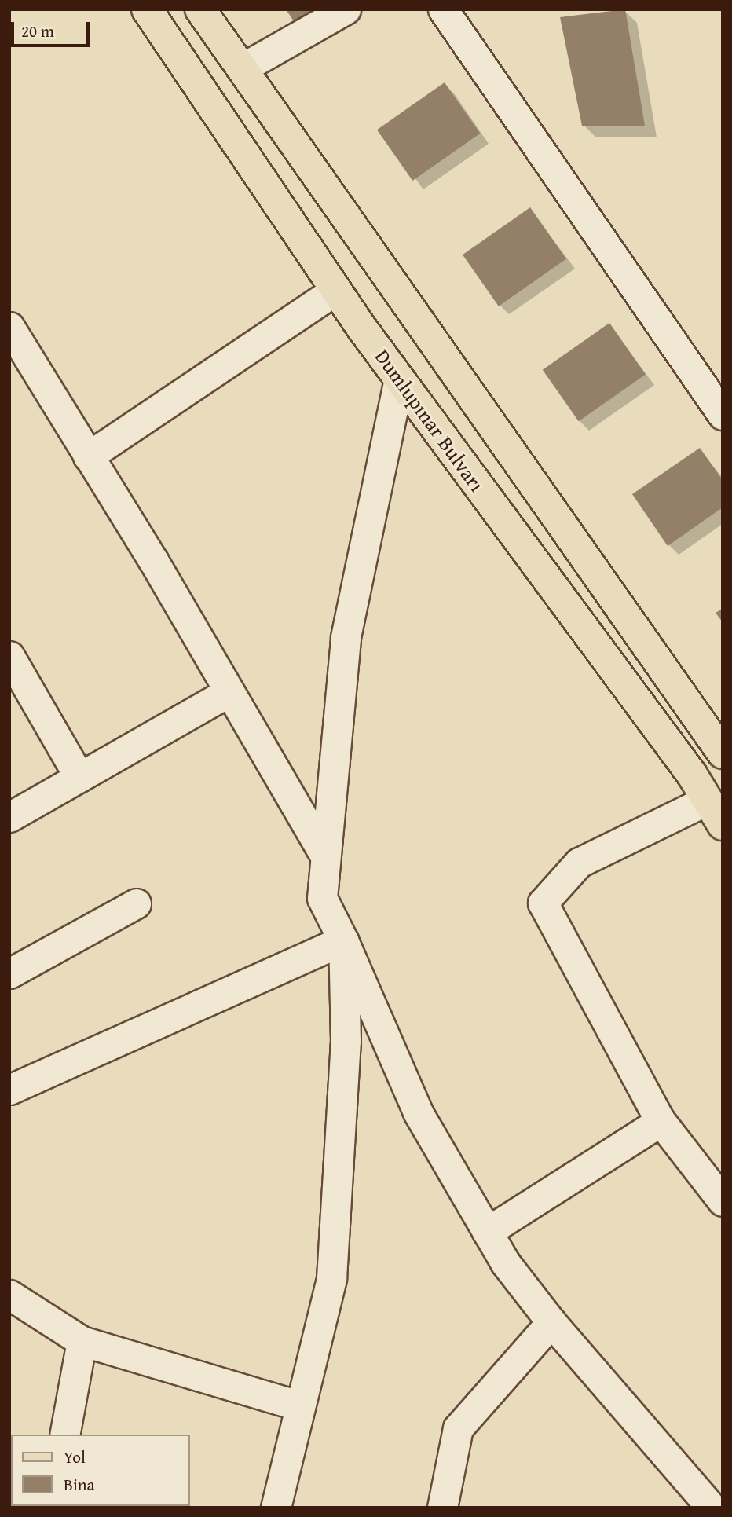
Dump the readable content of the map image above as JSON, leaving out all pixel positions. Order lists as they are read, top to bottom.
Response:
{
  "streets": {
    "main road": ["Dumlupınar Bulvarı"]
  },
  "legend": ["Yol", "Bina"],
  "scale_bar": "20 m"
}
